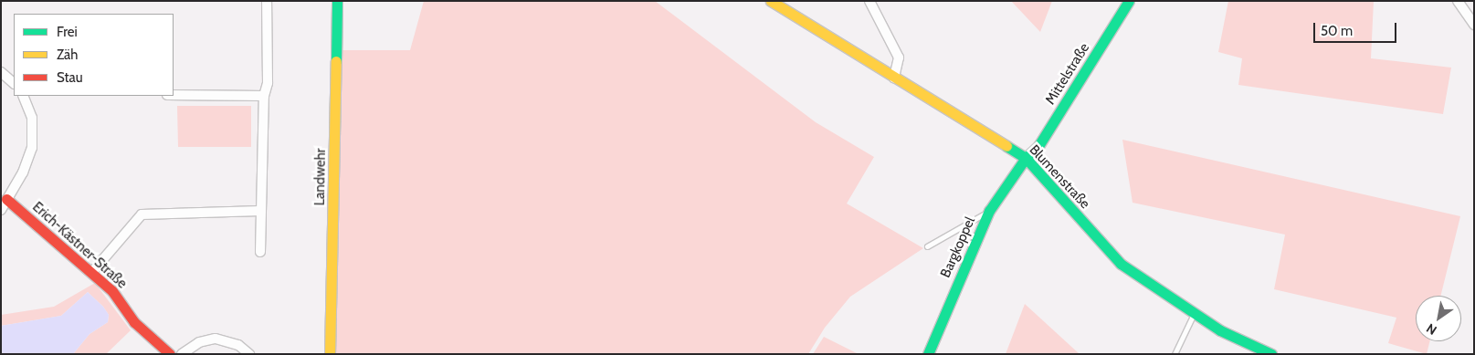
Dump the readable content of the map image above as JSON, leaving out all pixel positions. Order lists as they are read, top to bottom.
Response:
{
  "streets": {
    "street": [
      "Mittelstraße",
      "Landwehr",
      "Blumenstraße",
      "Erich-Kästner-Straße",
      "Bargkoppel"
    ]
  },
  "crossings": [
    ["Mittelstraße", "Blumenstraße"],
    ["Mittelstraße", "Bargkoppel"],
    ["Blumenstraße", "Bargkoppel"]
  ],
  "legend": ["Frei", "Zäh", "Stau"],
  "scale_bar": "50 m",
  "north": "bottom left"
}
